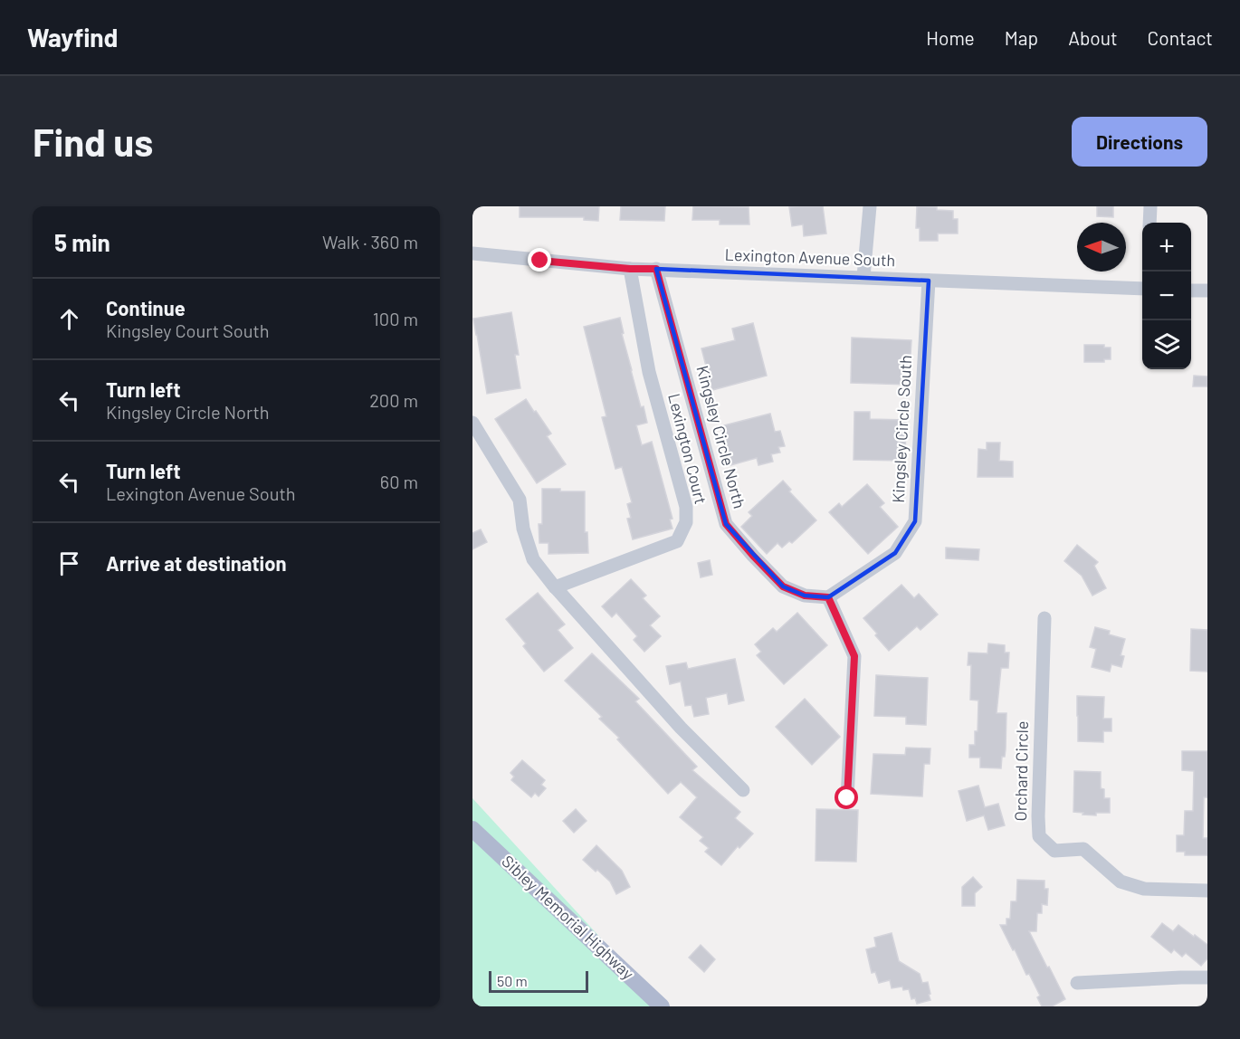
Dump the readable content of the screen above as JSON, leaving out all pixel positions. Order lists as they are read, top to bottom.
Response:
{
  "streets": {
    "main road": ["Sibley Memorial Highway"],
    "street": [
      "Lexington Avenue South",
      "Kingsley Circle South",
      "Kingsley Circle North",
      "Lexington Court",
      "Orchard Circle"
    ]
  },
  "crossings": [
    ["Lexington Avenue South", "Kingsley Circle South"],
    ["Lexington Avenue South", "Kingsley Circle North"],
    ["Lexington Avenue South", "Lexington Court"],
    ["Kingsley Circle South", "Kingsley Circle North"]
  ],
  "scale_bar": "50 m",
  "north": "left",
  "page": {
    "header": "Wayfind",
    "nav": [
      "Home",
      "Map",
      "About",
      "Contact"
    ],
    "buttons": "Directions",
    "title": "Find us",
    "heading": ["5 min", "Walk · 360 m"],
    "map_buttons": ["+", "−"],
    "list": [
      ["Continue", "Kingsley Court South", "100 m"],
      ["Turn left", "Kingsley Circle North", "200 m"],
      ["Turn left", "Lexington Avenue South", "60 m"],
      "Arrive at destination"
    ],
    "scale": "50 m"
  }
}
